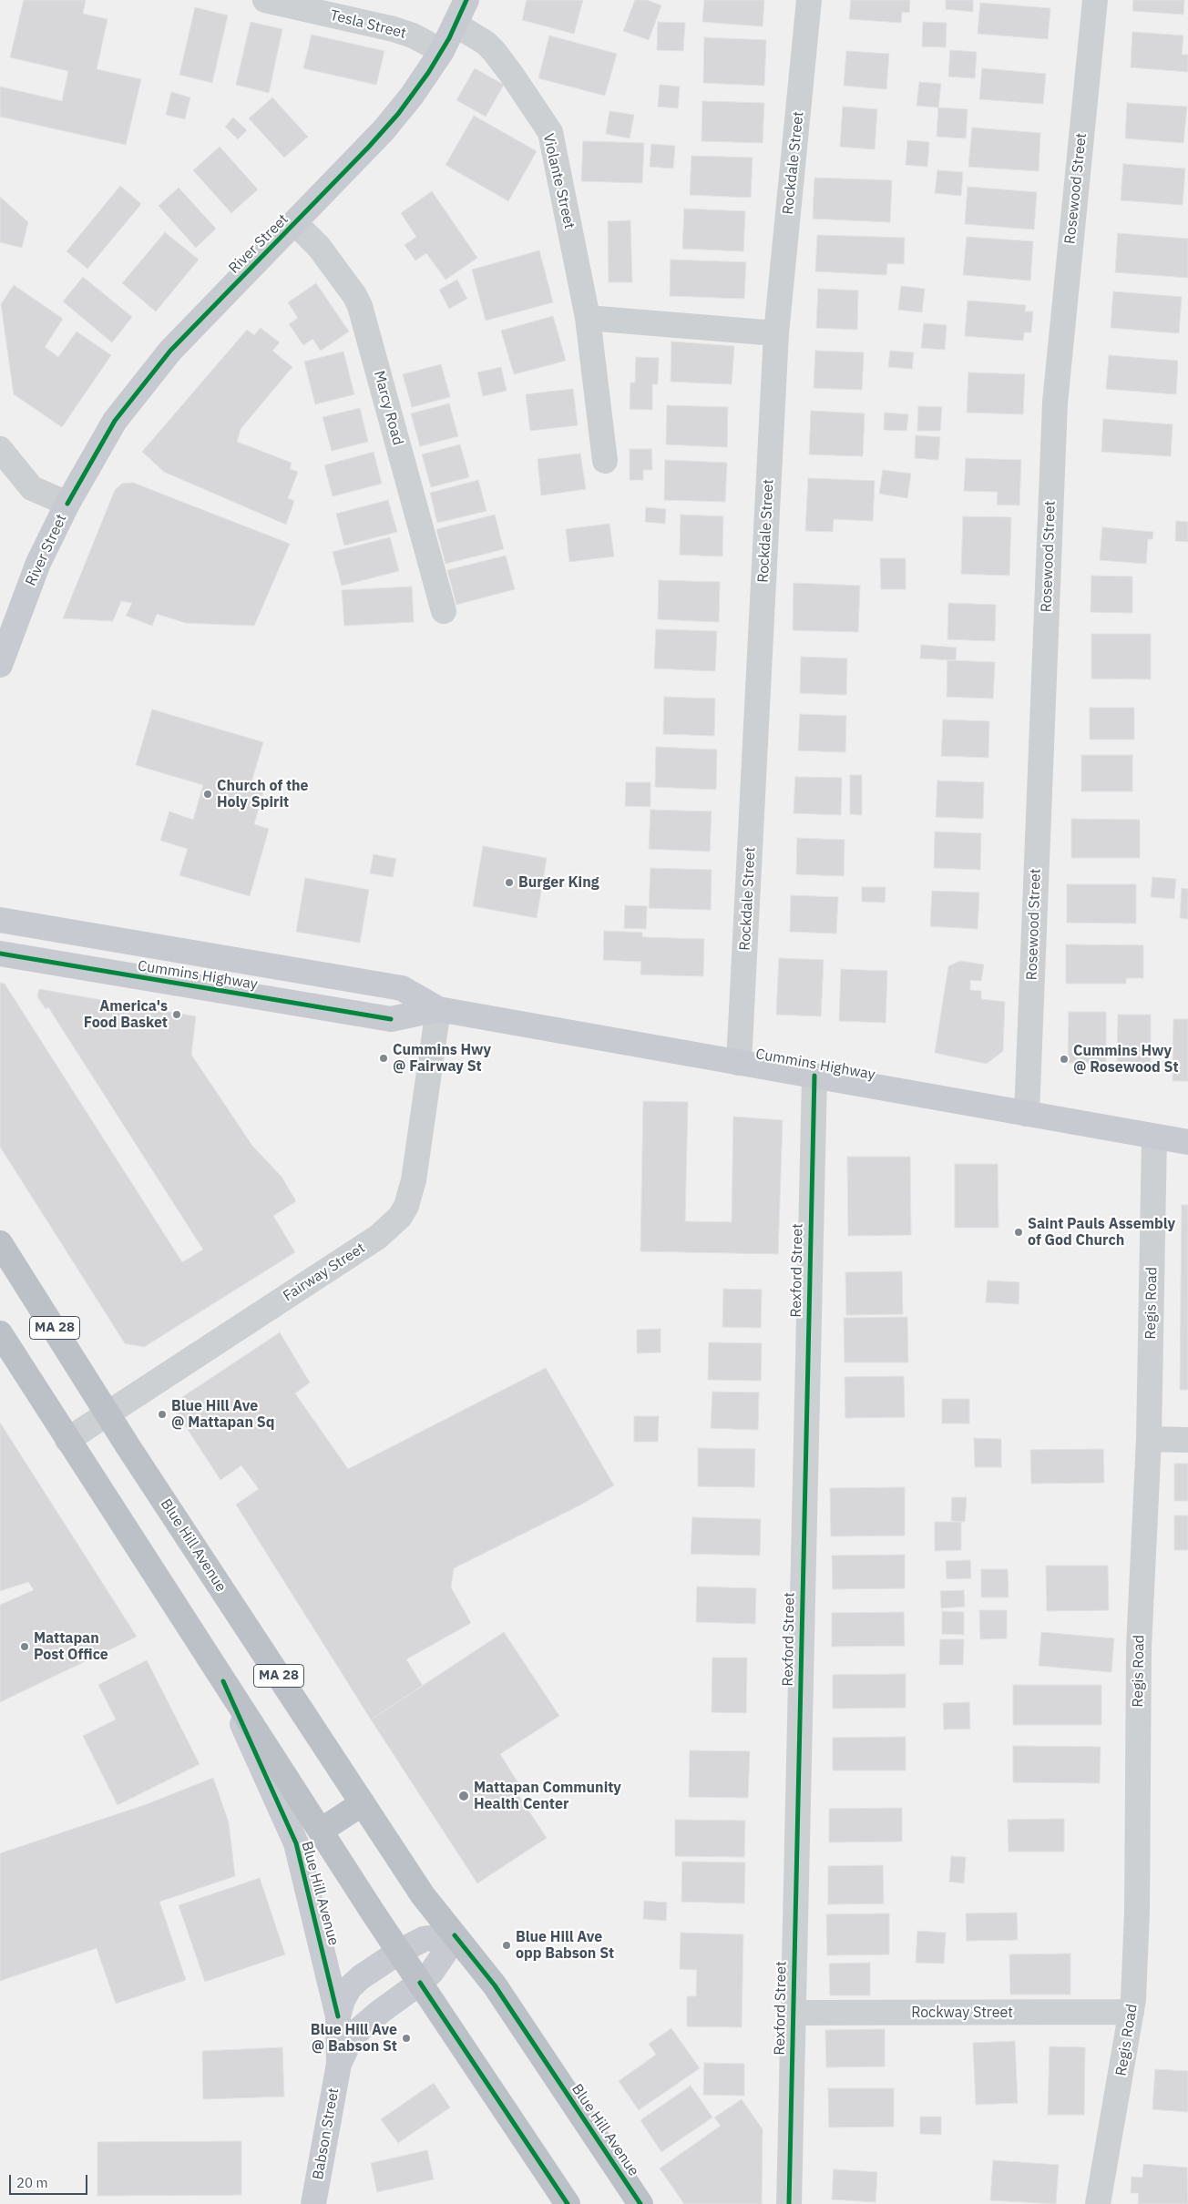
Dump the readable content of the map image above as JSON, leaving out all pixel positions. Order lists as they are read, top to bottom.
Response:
{
  "streets": {
    "highway": ["MA 28", "Blue Hill Avenue"],
    "main road": ["River Street", "Cummins Highway", "Babson Street"],
    "street": [
      "Tesla Street",
      "Rockdale Street",
      "Violante Street",
      "Rosewood Street",
      "Marcy Road",
      "Rexford Street",
      "Fairway Street",
      "Regis Road",
      "Rockway Street"
    ]
  },
  "crossings": [
    ["Tesla Street", "River Street"],
    ["Rockdale Street", "Cummins Highway"],
    ["Violante Street", "River Street"],
    ["Rosewood Street", "Cummins Highway"],
    ["River Street", "Marcy Road"],
    ["Cummins Highway", "Rexford Street"],
    ["Cummins Highway", "Fairway Street"],
    ["Cummins Highway", "Regis Road"],
    ["Rexford Street", "Rockway Street"],
    ["Fairway Street", "Blue Hill Avenue"],
    ["Regis Road", "Rockway Street"],
    ["Blue Hill Avenue", "Babson Street"]
  ],
  "places": [
    "Church of the Holy Spirit",
    "Burger King",
    "America's Food Basket",
    "Cummins Hwy @ Fairway St",
    "Cummins Hwy @ Rosewood St",
    "Saint Pauls Assembly of God Church",
    "Blue Hill Ave @ Mattapan Sq",
    "Mattapan Post Office",
    "Mattapan Community Health Center",
    "Blue Hill Ave opp Babson St",
    "Blue Hill Ave @ Babson St"
  ],
  "scale_bar": "20 m"
}
